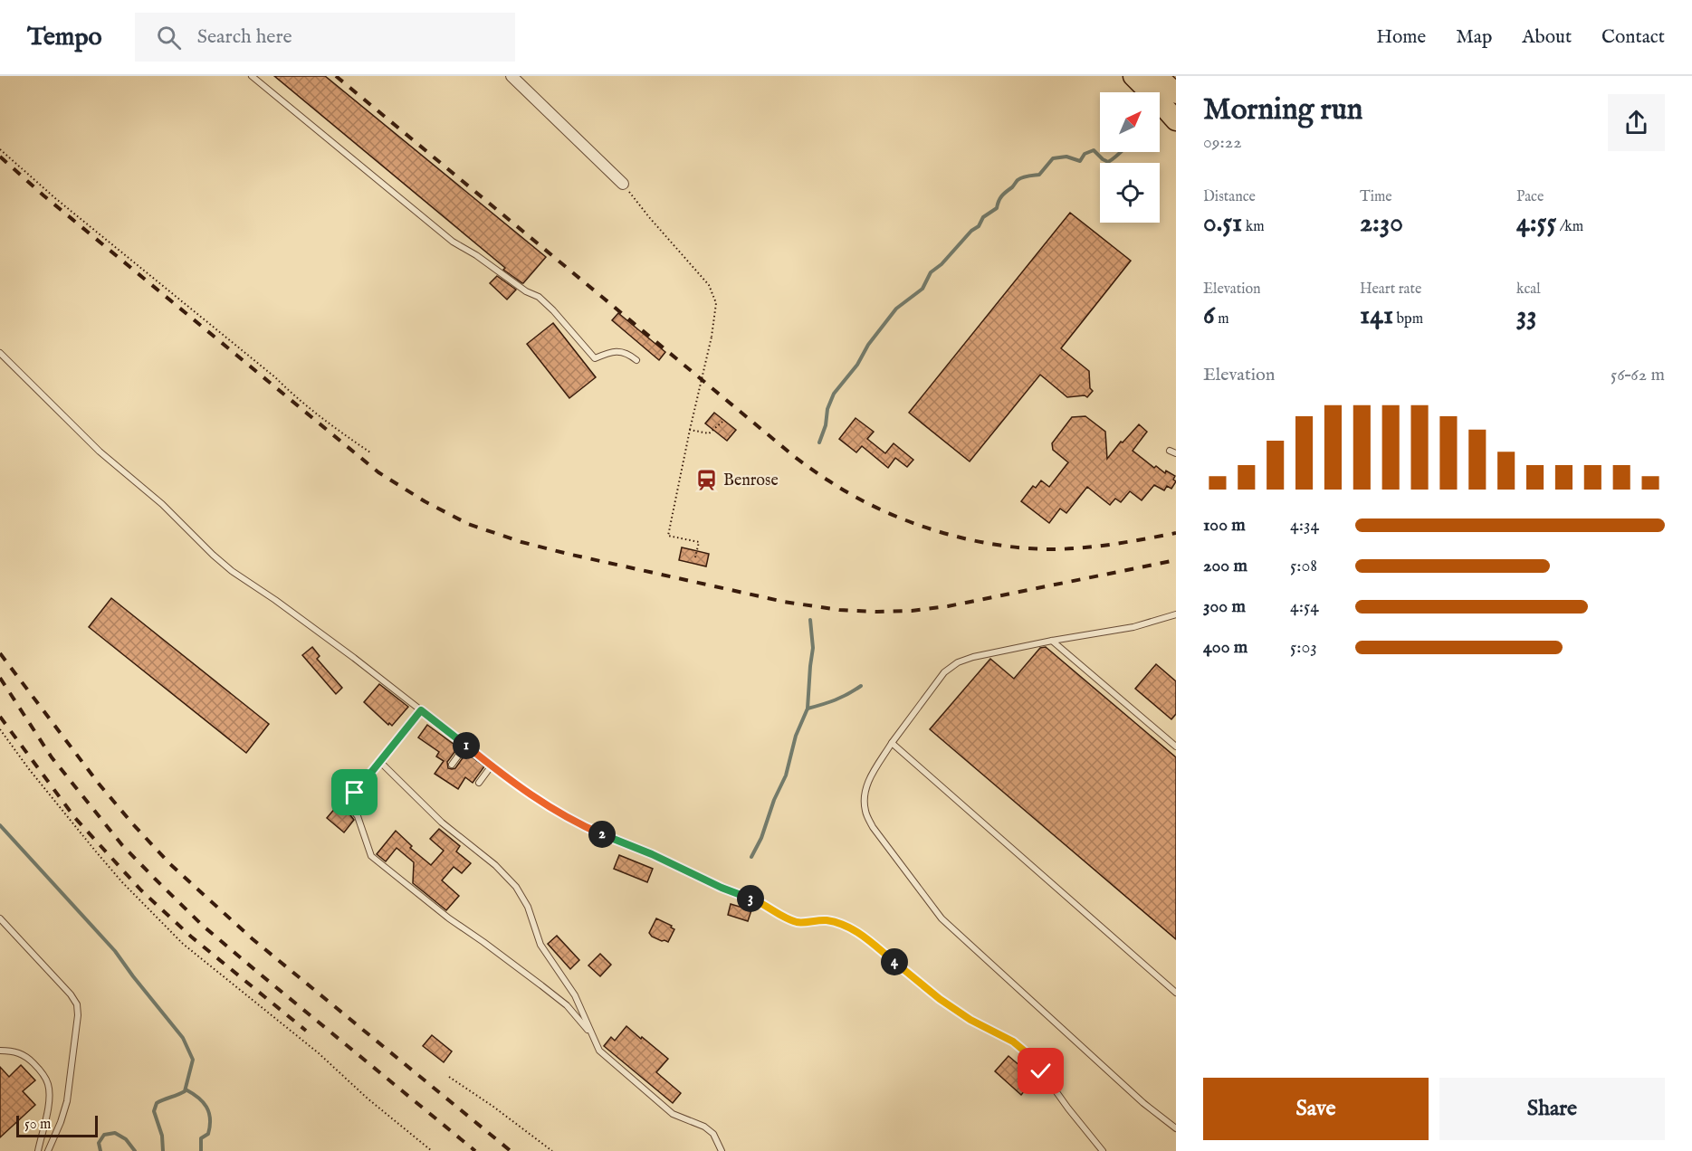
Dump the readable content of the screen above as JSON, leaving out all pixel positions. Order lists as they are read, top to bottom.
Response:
{
  "places": {
    "station": ["Benrose"]
  },
  "scale_bar": "50 m",
  "north": "top right",
  "page": {
    "header": "Tempo",
    "search": "Search here",
    "nav": [
      "Home",
      "Map",
      "About",
      "Contact"
    ],
    "heading": ["Morning run", "09:22"],
    "stats": [
      ["Distance", "0.51 km"],
      ["Time", "2:30"],
      ["Pace", "4:55 /km"],
      ["Elevation", "6 m"],
      ["Heart rate", "141 bpm"],
      ["kcal", "33"]
    ],
    "chart": ["Elevation", "56–62 m"],
    "list": [
      {
        "name": "100 m",
        "note": "4:34"
      },
      {
        "name": "200 m",
        "note": "5:08"
      },
      {
        "name": "300 m",
        "note": "4:54"
      },
      {
        "name": "400 m",
        "note": "5:03"
      }
    ],
    "pins": [
      "1",
      "2",
      "3",
      "4"
    ],
    "buttons": ["Save", "Share"],
    "scale": "50 m"
  }
}
